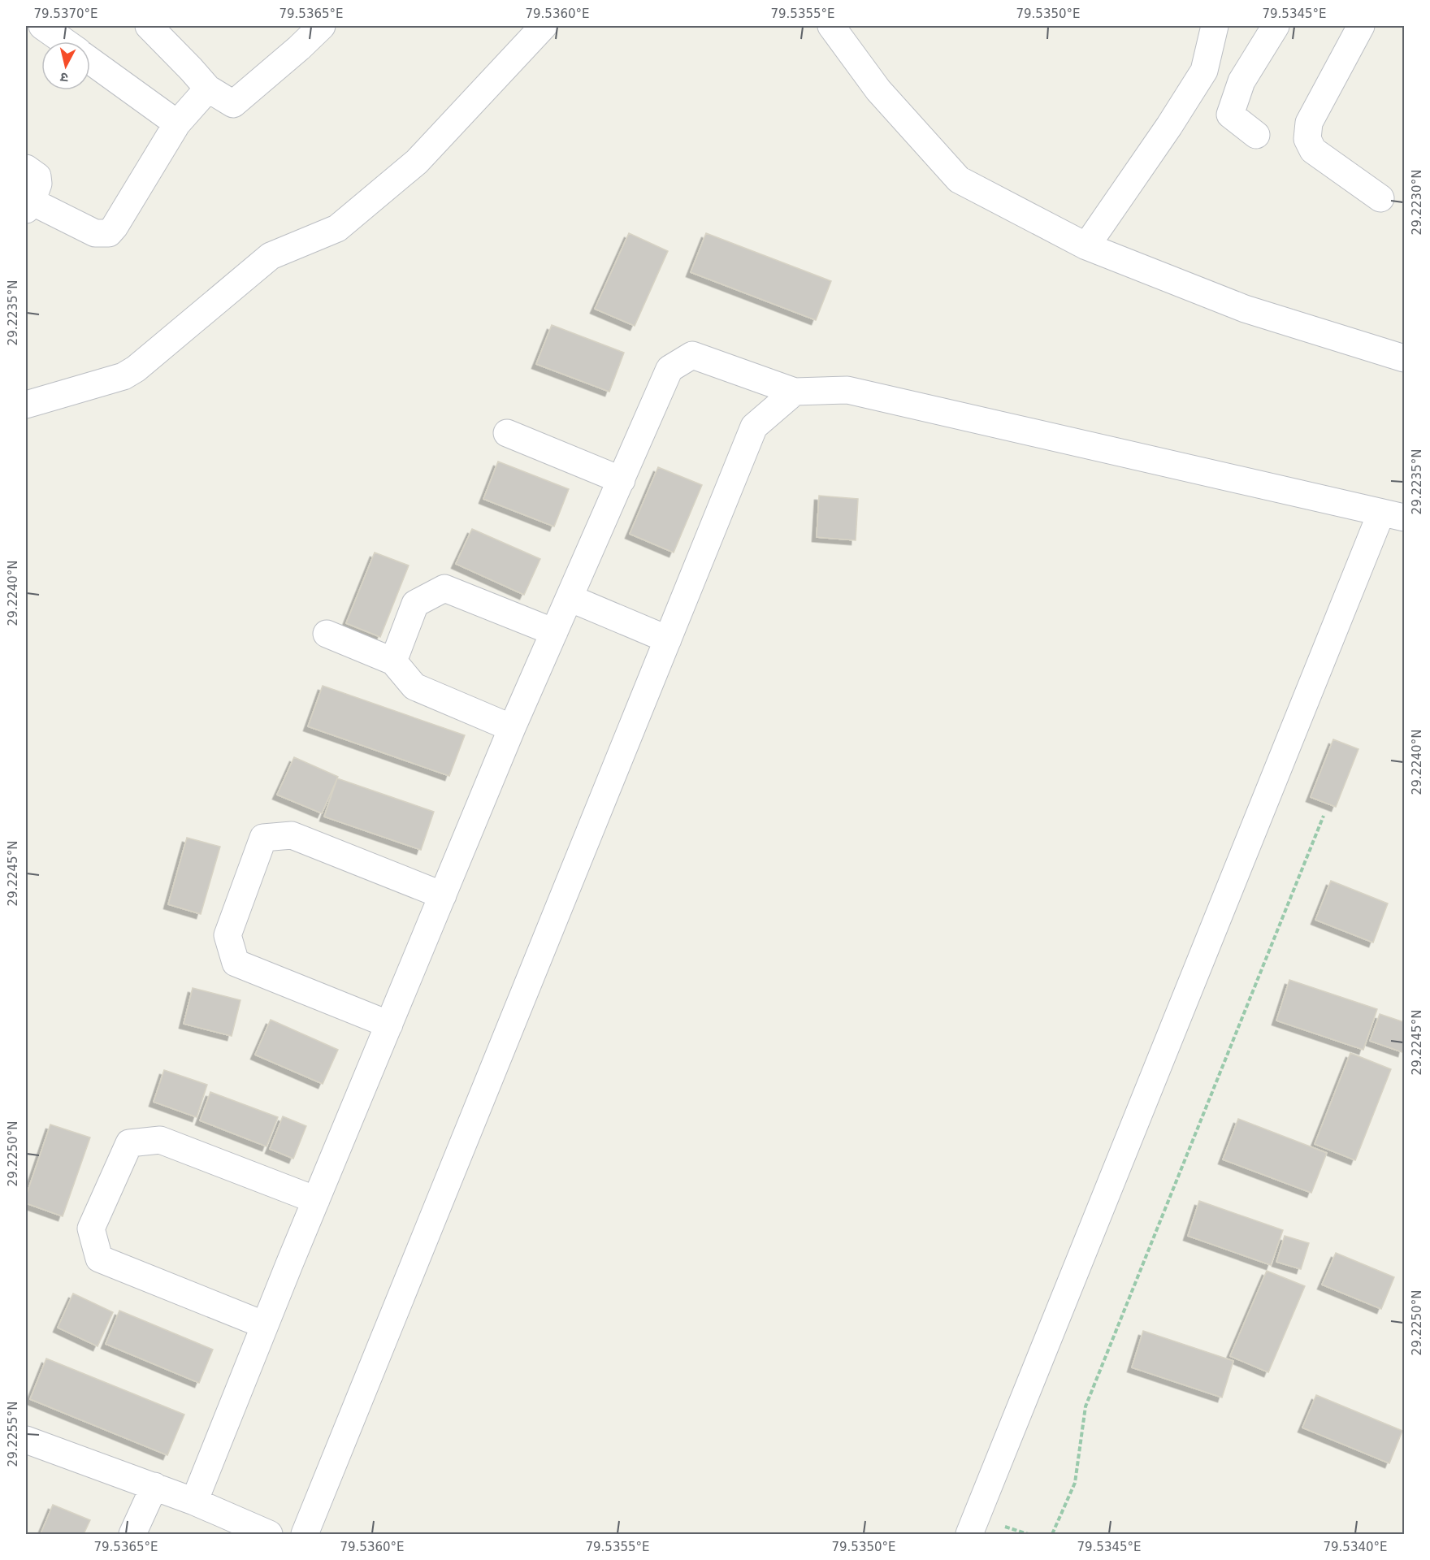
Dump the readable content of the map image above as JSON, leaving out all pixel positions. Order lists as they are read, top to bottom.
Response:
{
  "north": "bottom",
  "coordinates": [
    "79.5370°E",
    "79.5365°E",
    "79.5360°E",
    "79.5355°E",
    "79.5350°E",
    "79.5345°E",
    "29.2230°N",
    "29.2235°N",
    "29.2240°N",
    "29.2245°N",
    "29.2250°N",
    "29.2255°N",
    "79.5340°E"
  ]
}
